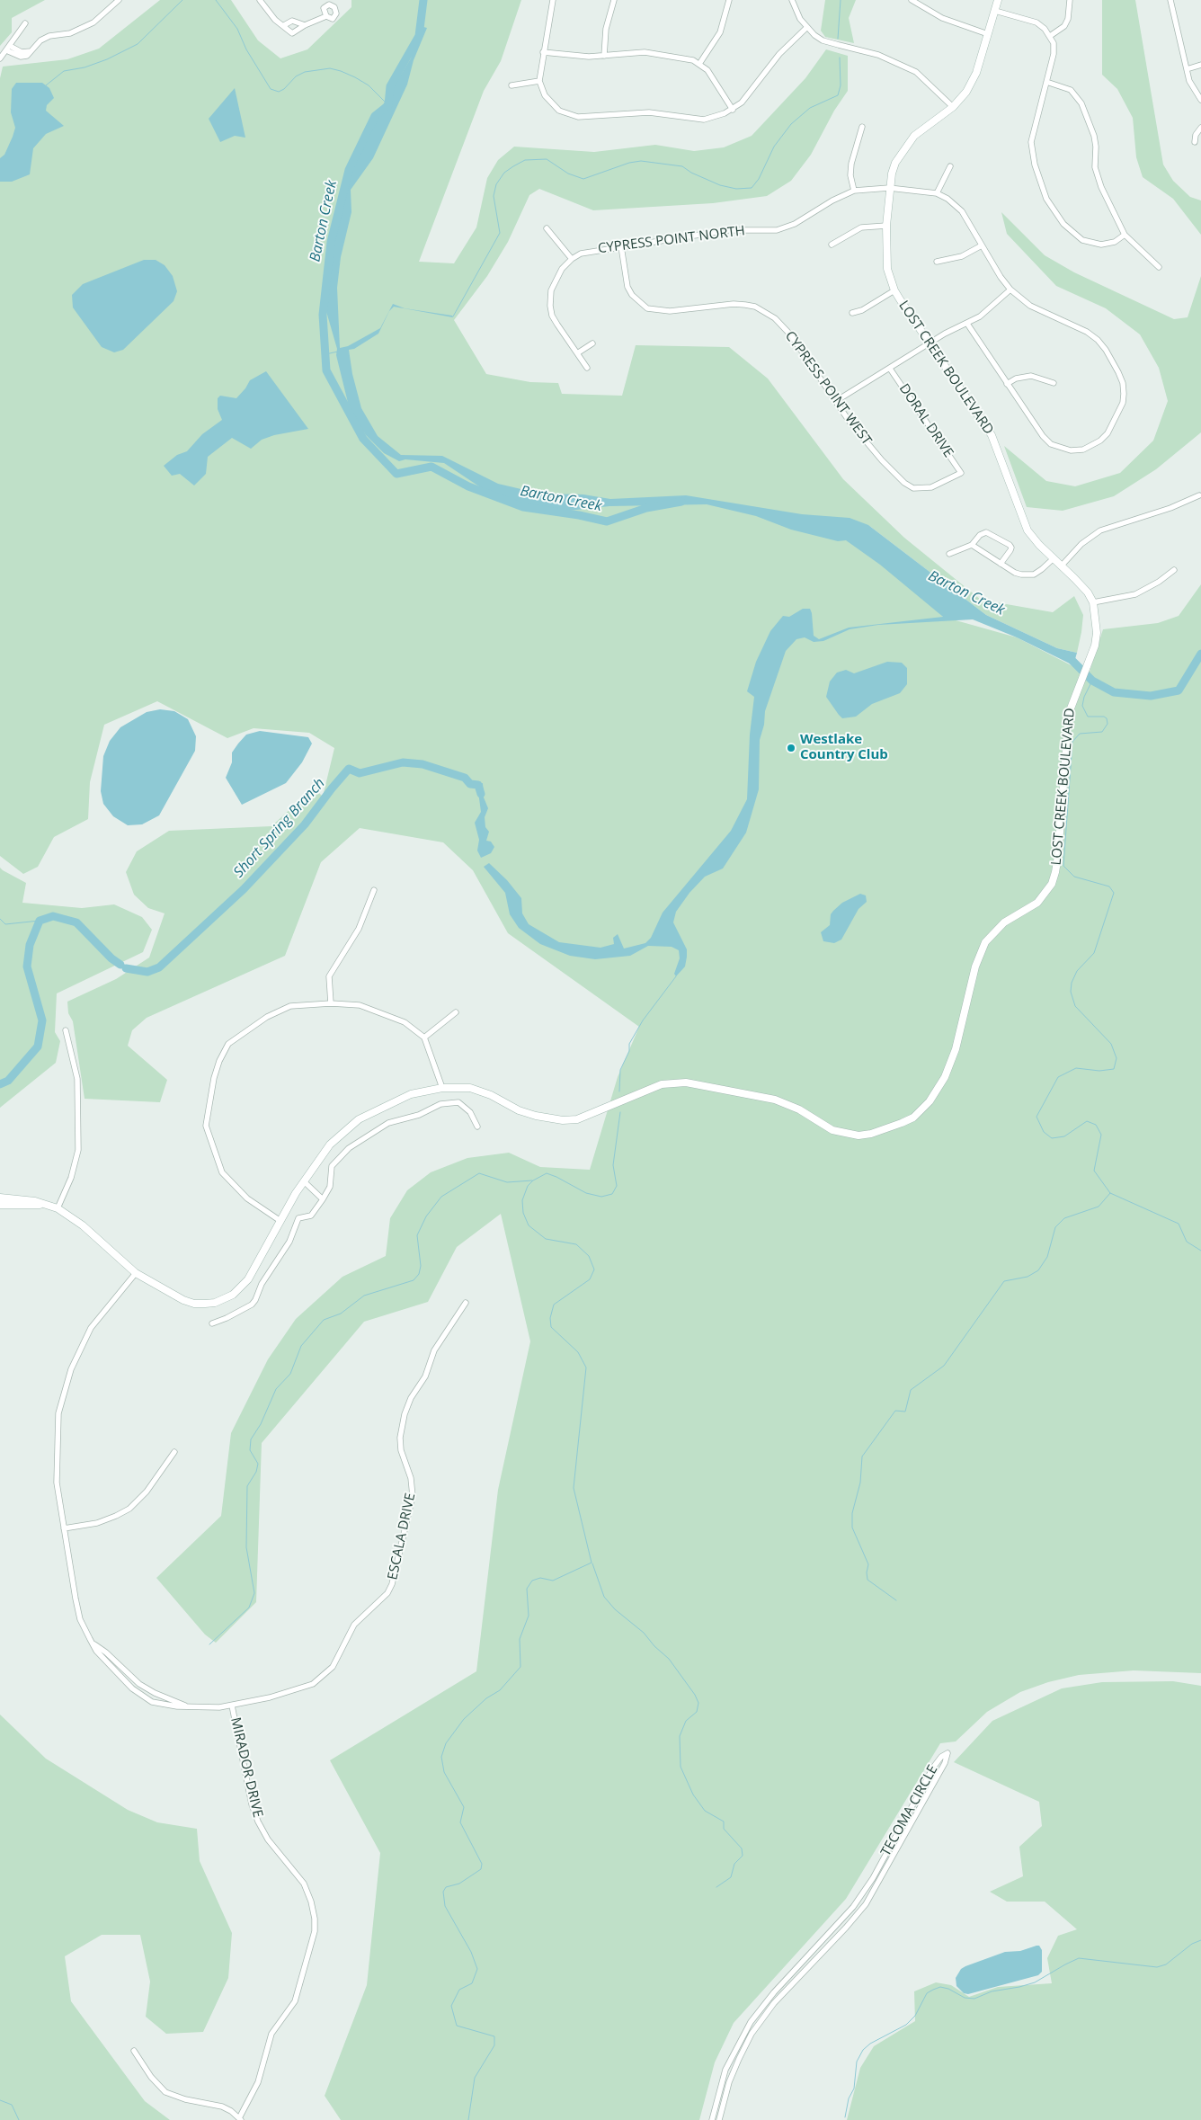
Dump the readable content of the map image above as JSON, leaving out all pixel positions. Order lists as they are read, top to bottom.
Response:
{
  "streets": {
    "street": [
      "CYPRESS POINT NORTH",
      "LOST CREEK BOULEVARD",
      "CYPRESS POINT WEST",
      "DORAL DRIVE",
      "ESCALA DRIVE",
      "MIRADOR DRIVE",
      "TECOMA CIRCLE"
    ]
  },
  "crossings": [
    ["CYPRESS POINT NORTH", "LOST CREEK BOULEVARD"],
    ["CYPRESS POINT NORTH", "CYPRESS POINT WEST"],
    ["LOST CREEK BOULEVARD", "ESCALA DRIVE"],
    ["CYPRESS POINT WEST", "DORAL DRIVE"],
    ["ESCALA DRIVE", "MIRADOR DRIVE"]
  ],
  "water": ["Barton Creek", "Short Spring Branch"],
  "places": ["Westlake Country Club"]
}
